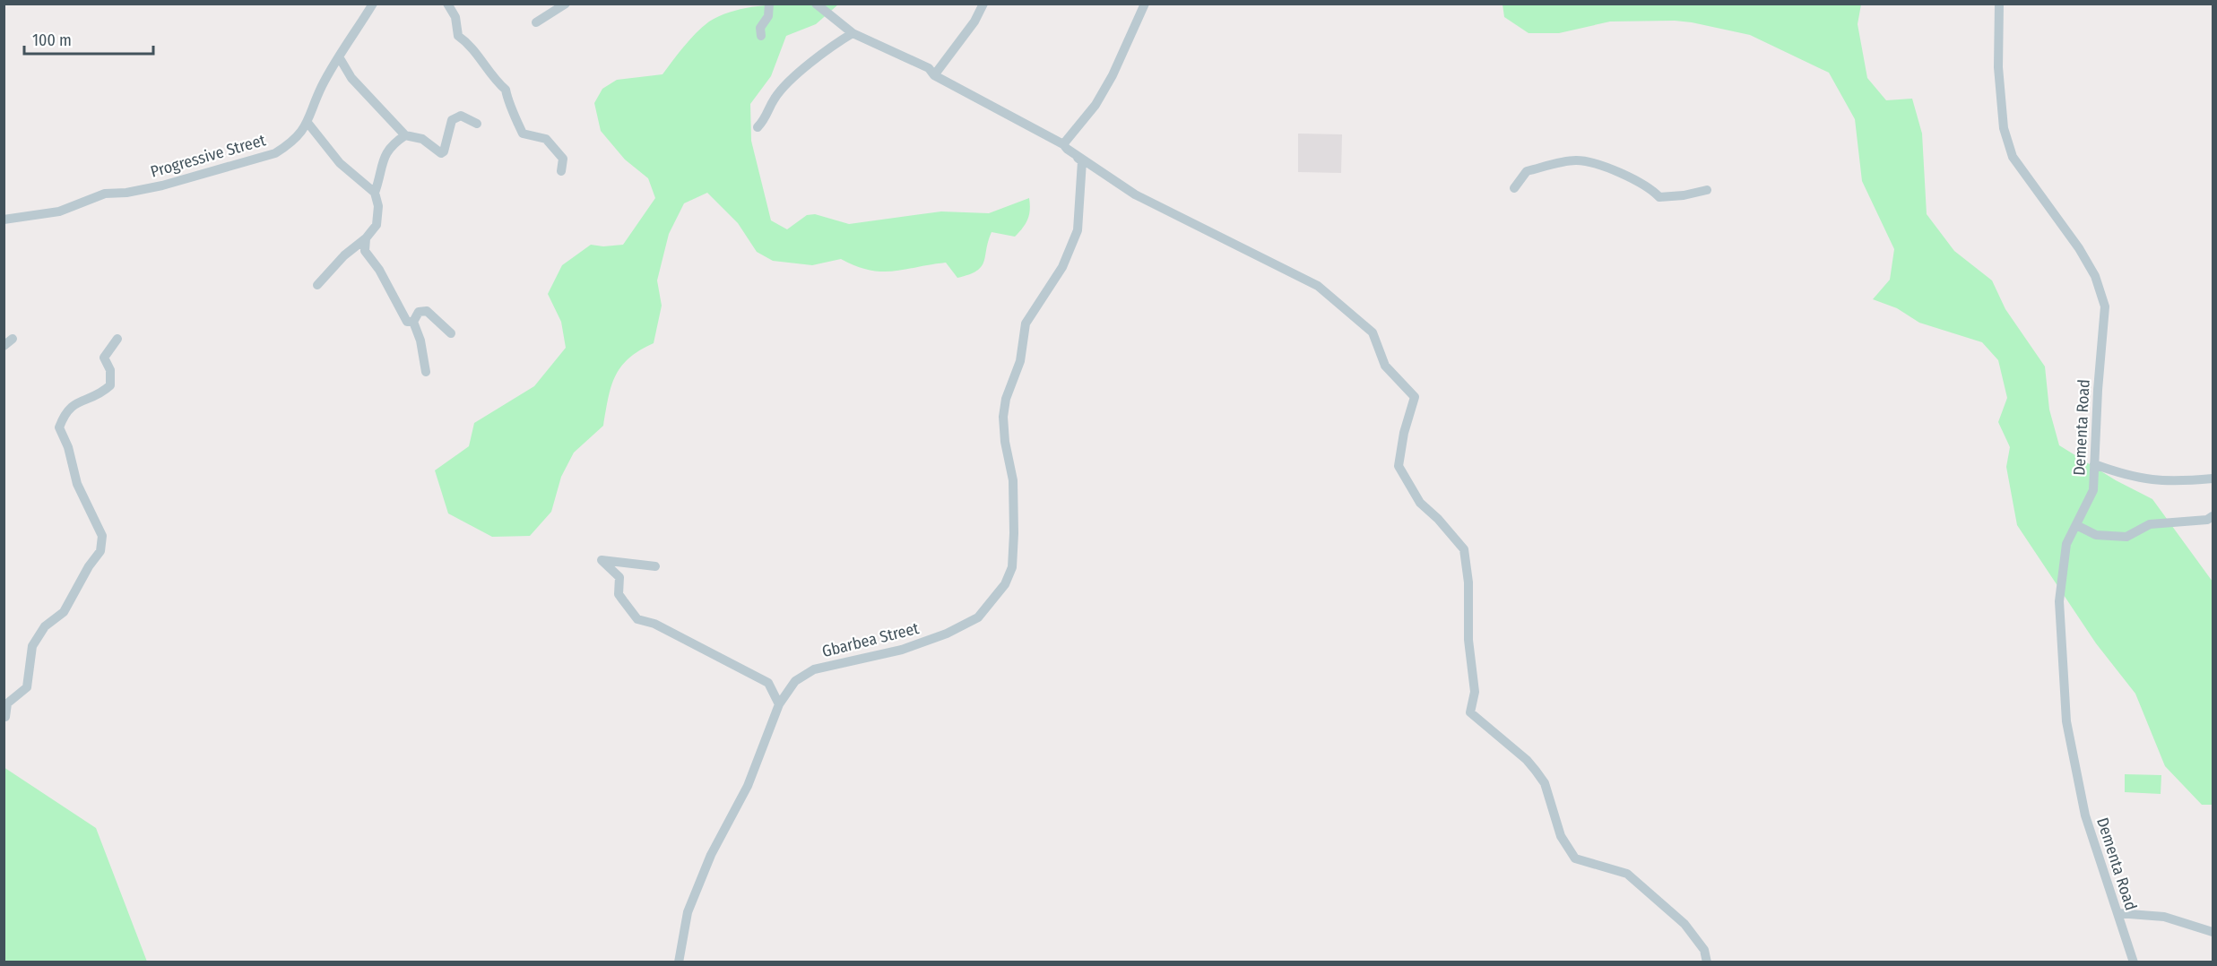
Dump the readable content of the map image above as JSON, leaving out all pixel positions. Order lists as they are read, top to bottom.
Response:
{
  "streets": {
    "street": ["Progressive Street", "Dementa Road", "Gbarbea Street"]
  },
  "scale_bar": "100 m"
}
